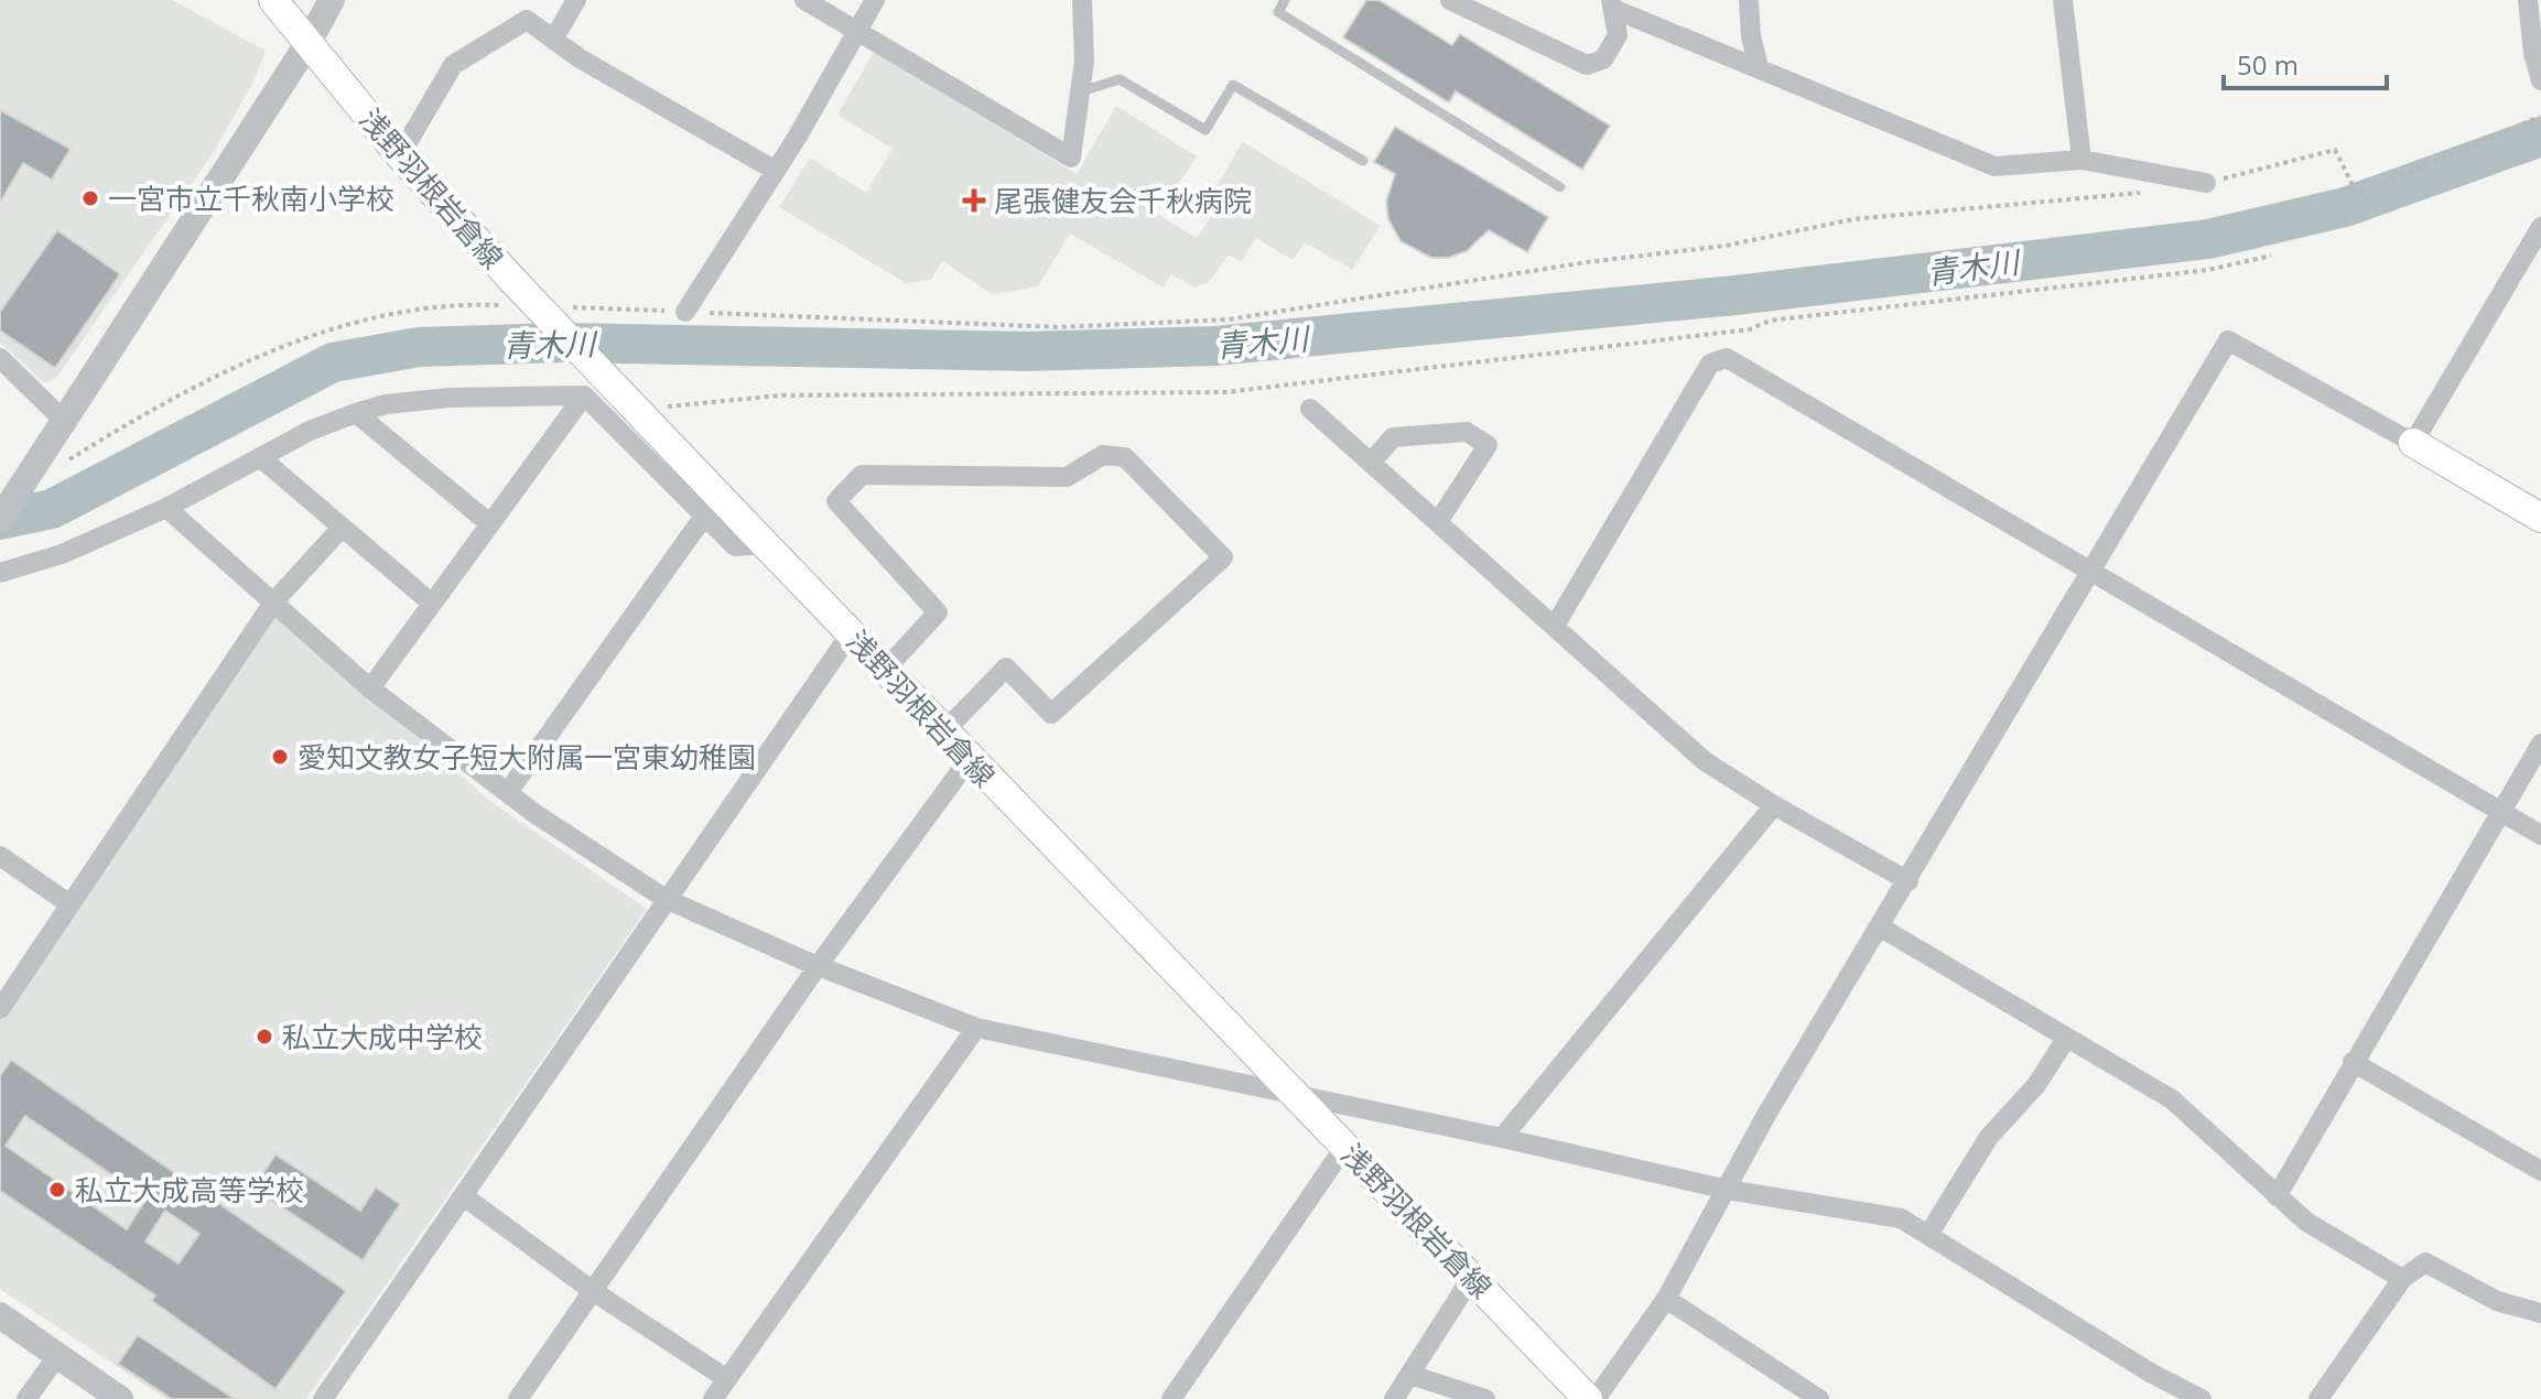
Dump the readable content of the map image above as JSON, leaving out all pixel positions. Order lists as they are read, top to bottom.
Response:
{
  "streets": {
    "main road": ["浅野羽根岩倉線"]
  },
  "water": ["青木川"],
  "places": {
    "other": [
      "一宮市立千秋南小学校",
      "愛知文教女子短大附属一宮東幼稚園",
      "私立大成中学校",
      "私立大成高等学校"
    ],
    "health": ["尾張健友会千秋病院"]
  },
  "scale_bar": "50 m"
}
